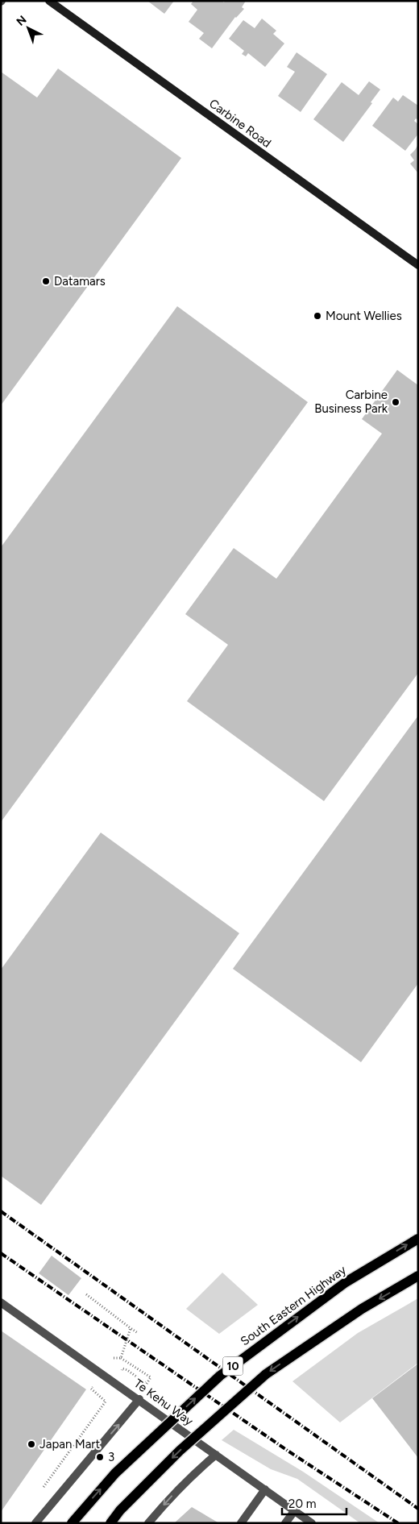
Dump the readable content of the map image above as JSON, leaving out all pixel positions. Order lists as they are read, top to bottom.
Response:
{
  "streets": {
    "main road": ["Carbine Road", "South Eastern Highway", "10"],
    "lane": ["Te Kehu Way"]
  },
  "places": [
    "Datamars",
    "Mount Wellies",
    "Carbine Business Park",
    "Japan Mart",
    "3"
  ],
  "scale_bar": "20 m",
  "north": "top left"
}
